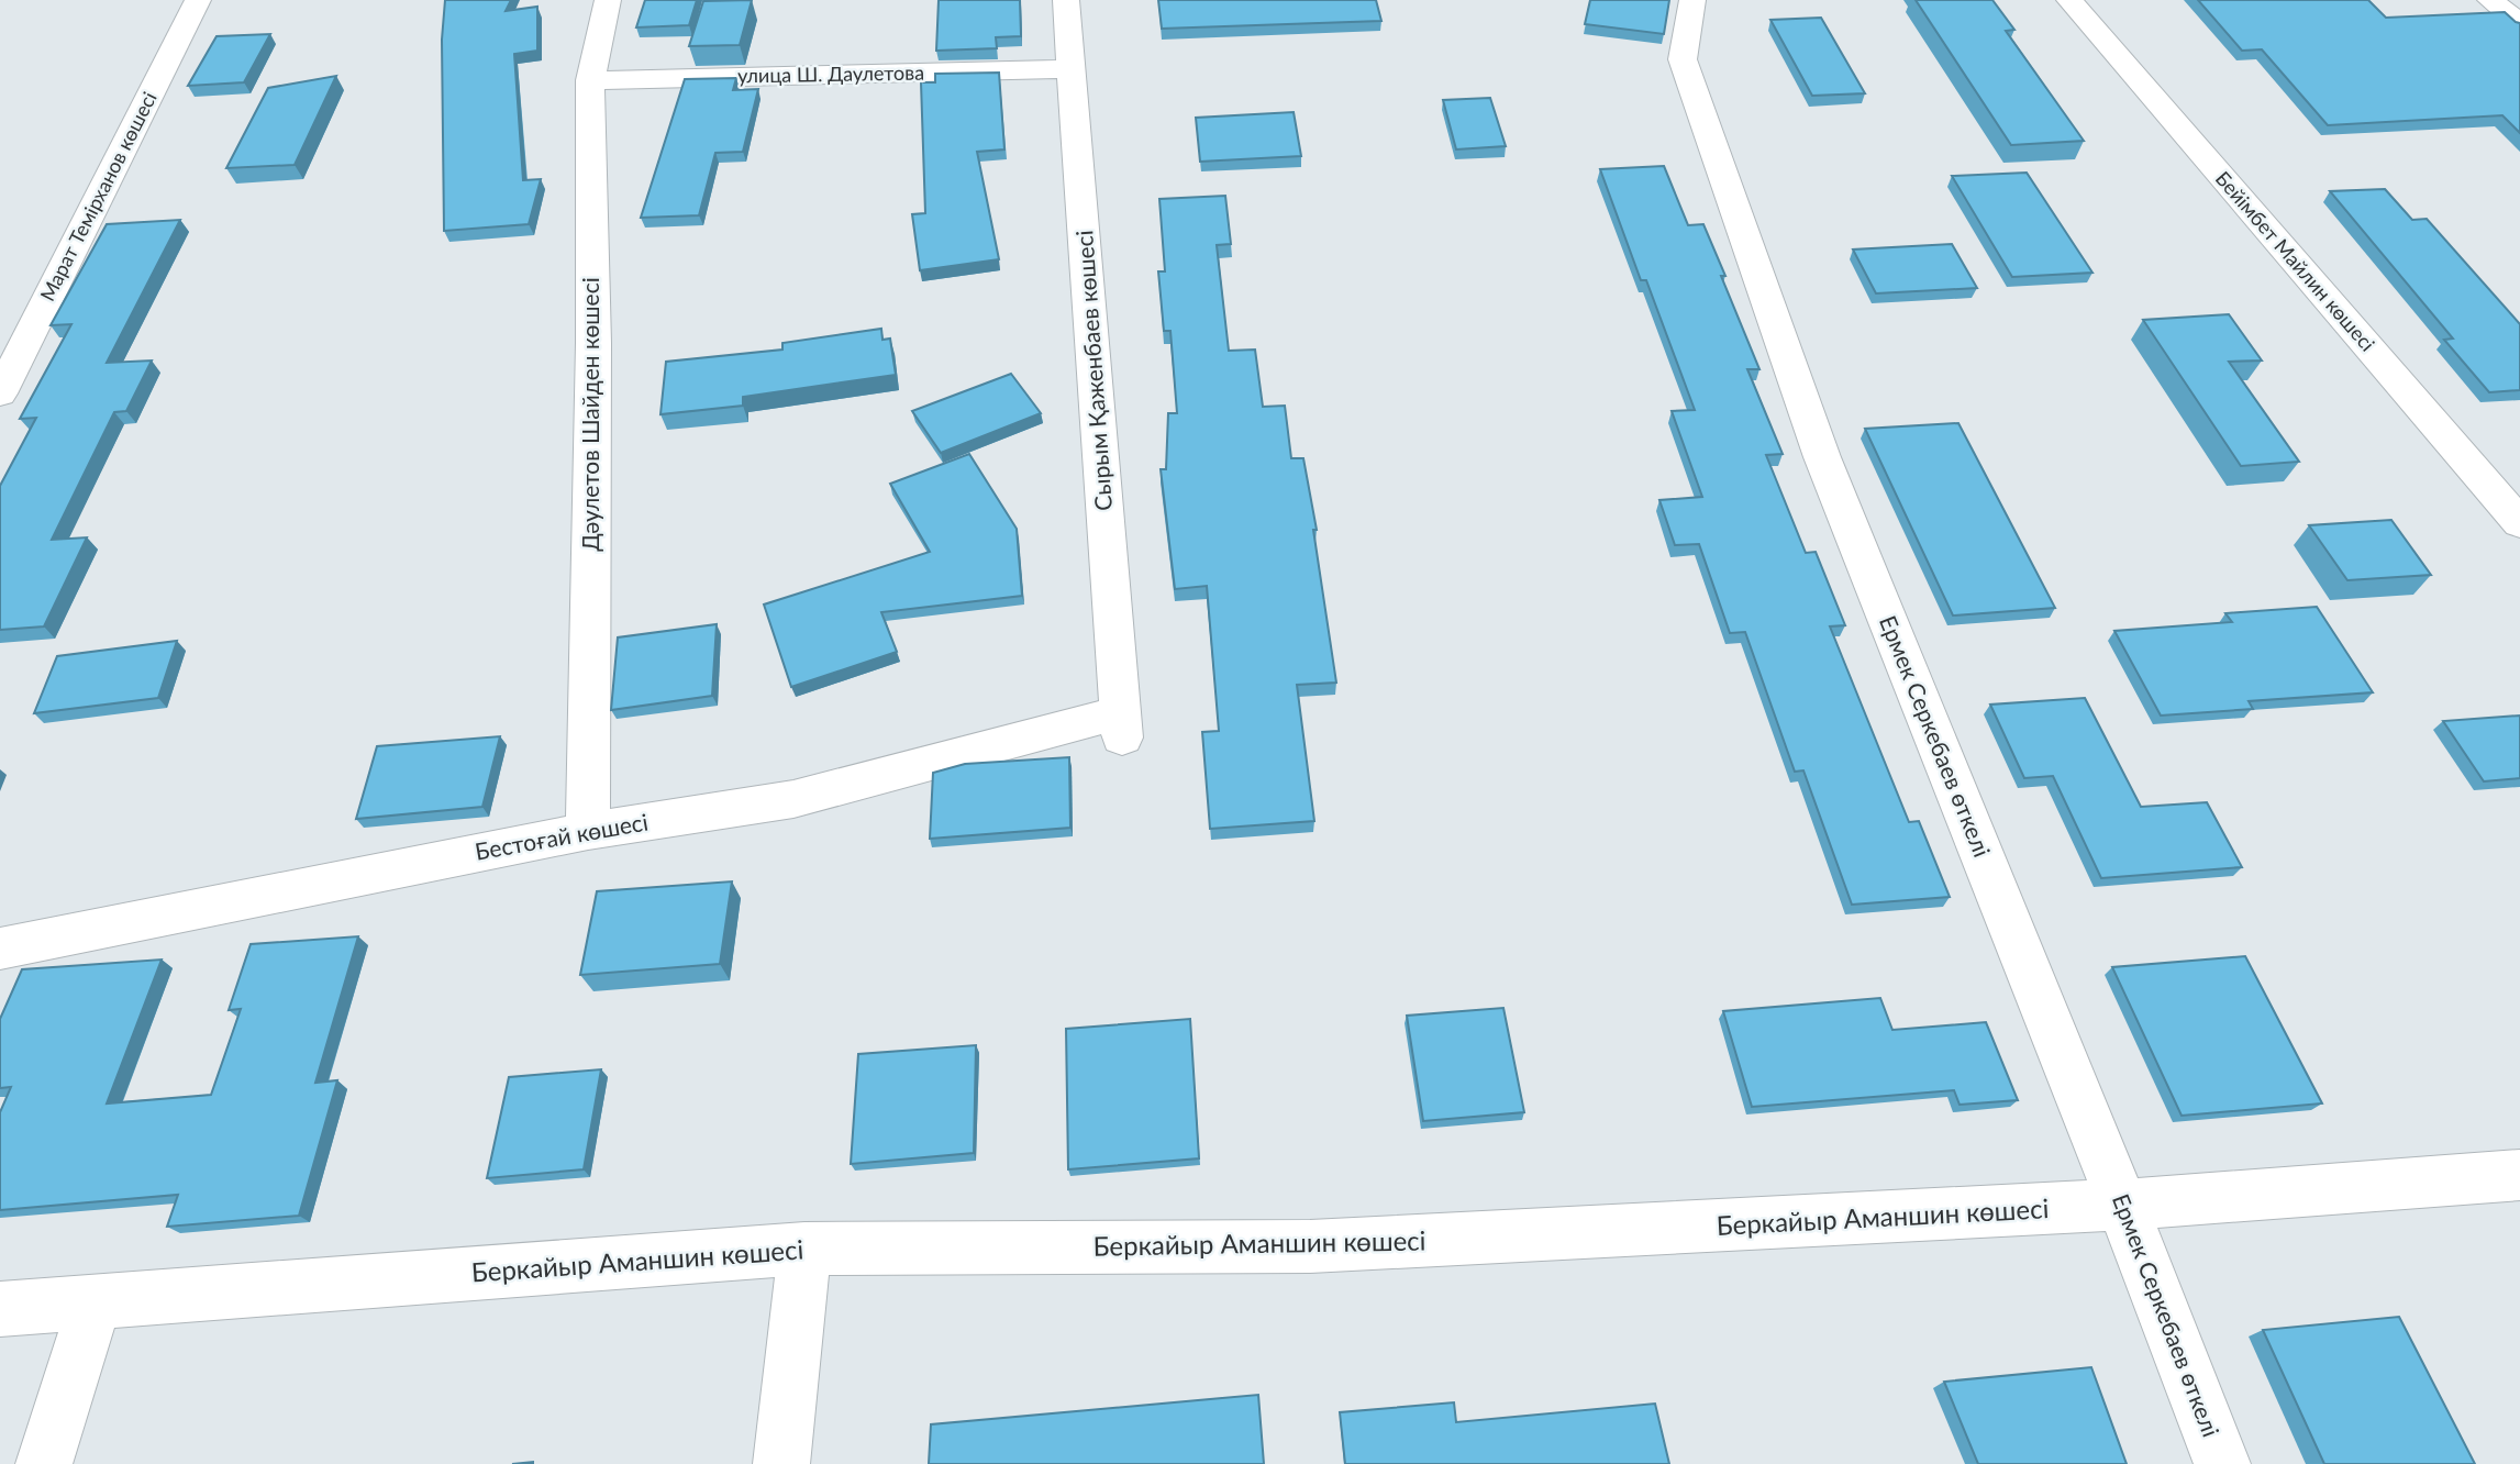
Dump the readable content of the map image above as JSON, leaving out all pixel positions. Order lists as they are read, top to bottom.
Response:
{
  "streets": {
    "street": [
      "улица Ш. Даулетова",
      "Марат Темірханов көшесі",
      "Бейімбет Майлин көшесі",
      "Сырым Қаженбаев көшесі",
      "Дәулетов Шайден көшесі",
      "Ермек Серкебаев өткелі",
      "Бестоғай көшесі",
      "Беркайыр Аманшин көшесі"
    ]
  },
  "crossings": [
    ["улица Ш. Даулетова", "Сырым Қаженбаев көшесі"],
    ["улица Ш. Даулетова", "Дәулетов Шайден көшесі"],
    ["Сырым Қаженбаев көшесі", "Бестоғай көшесі"],
    ["Дәулетов Шайден көшесі", "Бестоғай көшесі"],
    ["Ермек Серкебаев өткелі", "Беркайыр Аманшин көшесі"]
  ]
}
